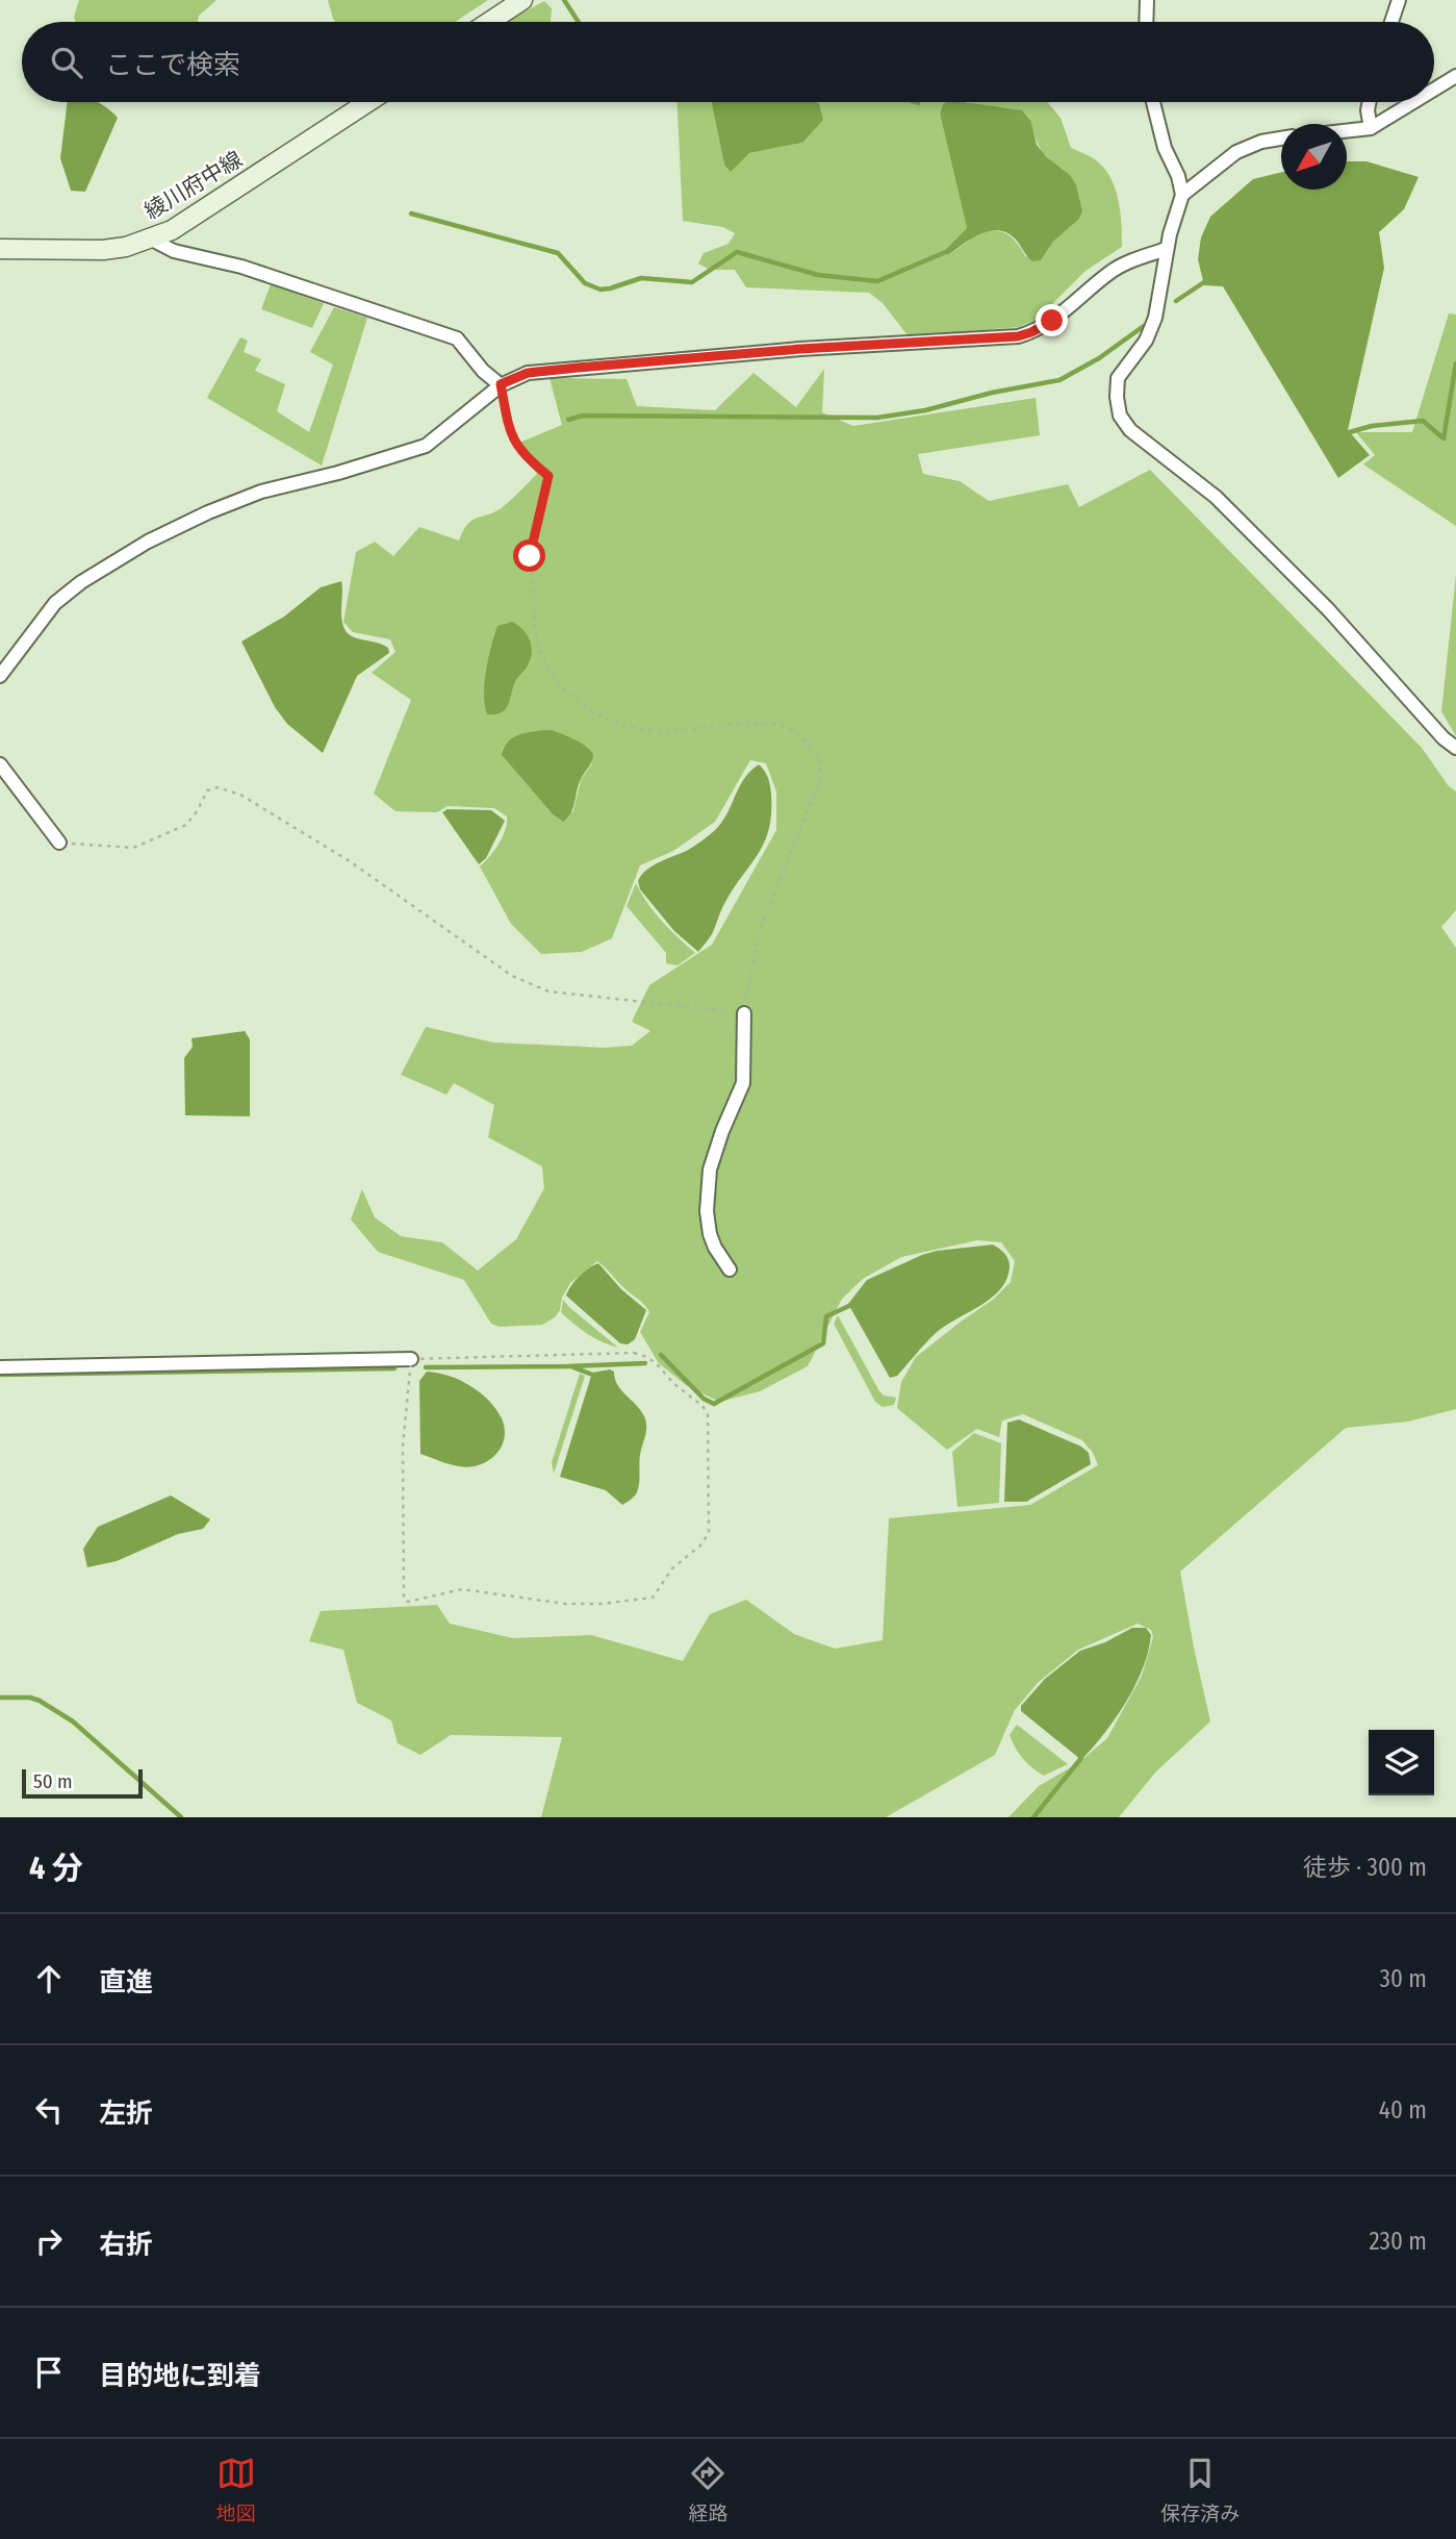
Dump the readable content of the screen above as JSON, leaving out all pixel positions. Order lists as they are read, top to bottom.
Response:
{
  "streets": {
    "main road": ["綾川府中線"]
  },
  "scale_bar": "50 m",
  "north": "bottom left",
  "page": {
    "search": "ここで検索",
    "scale": "50 m",
    "heading": ["4 分", "徒歩 · 300 m"],
    "list": [
      ["直進", "30 m"],
      ["左折", "40 m"],
      ["右折", "230 m"],
      "目的地に到着"
    ],
    "nav": ["地図", "経路", "保存済み"]
  }
}
